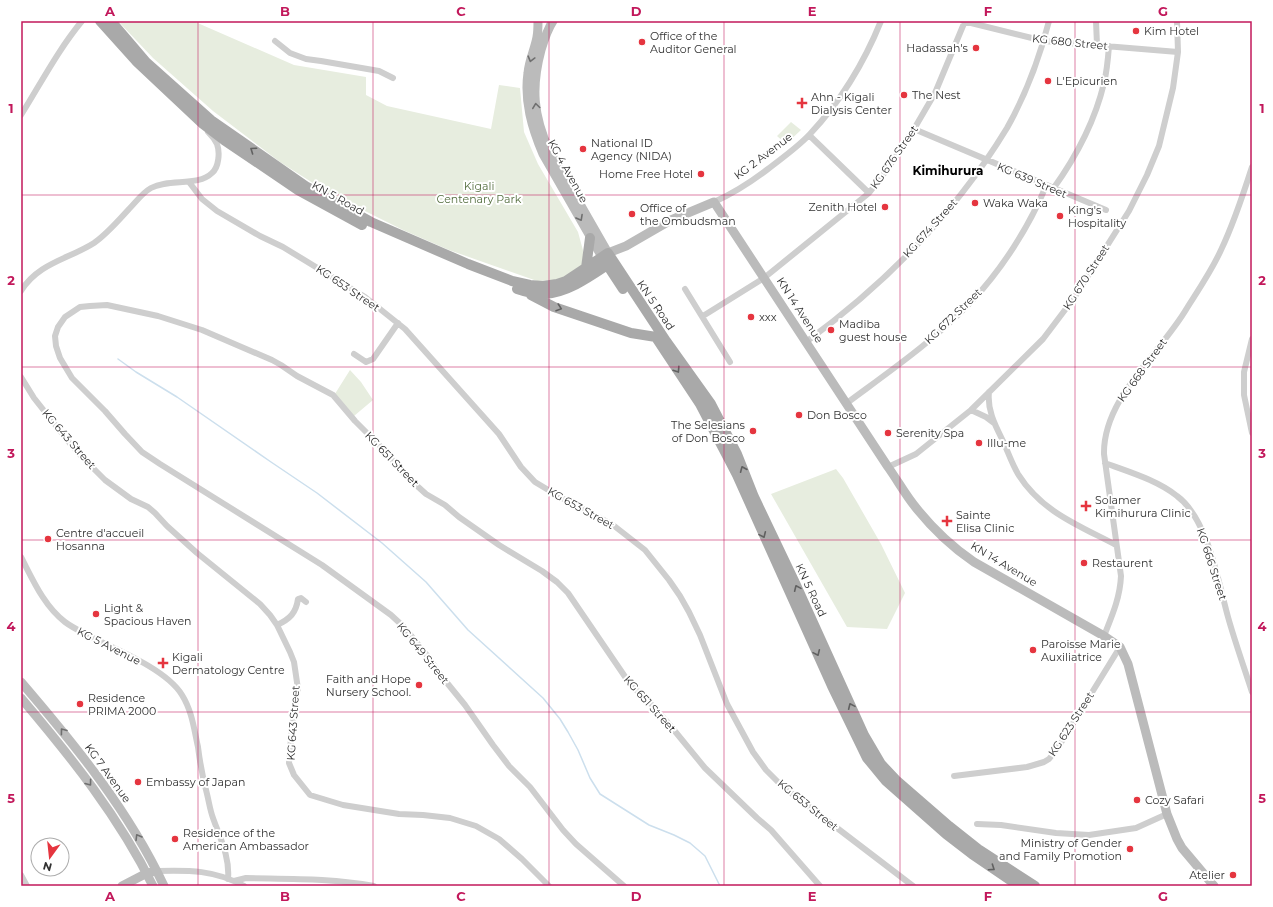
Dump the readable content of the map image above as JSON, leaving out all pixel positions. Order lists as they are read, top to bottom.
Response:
{
  "streets": {
    "main road": [
      "KG 2 Avenue",
      "KG 4 Avenue",
      "KN 5 Road",
      "KN 14 Avenue",
      "KG 7 Avenue"
    ],
    "street": [
      "KG 680 Street",
      "KG 676 Street",
      "KG 639 Street",
      "KG 674 Street",
      "KG 670 Street",
      "KG 653 Street",
      "KG 672 Street",
      "KG 668 Street",
      "KG 643 Street",
      "KG 651 Street",
      "KG 666 Street",
      "KG 5 Avenue",
      "KG 649 Street",
      "KG 623 Street"
    ]
  },
  "crossings": [
    ["KG 680 Street", "KG 676 Street"],
    ["KG 680 Street", "KG 674 Street"],
    ["KG 680 Street", "KG 670 Street"],
    ["KG 2 Avenue", "KG 4 Avenue"],
    ["KG 2 Avenue", "KN 5 Road"],
    ["KG 2 Avenue", "KN 14 Avenue"],
    ["KG 676 Street", "KG 639 Street"],
    ["KG 676 Street", "KN 14 Avenue"],
    ["KG 4 Avenue", "KN 5 Road"],
    ["KG 639 Street", "KG 674 Street"],
    ["KG 639 Street", "KG 672 Street"],
    ["KG 674 Street", "KN 14 Avenue"],
    ["KG 670 Street", "KN 14 Avenue"],
    ["KN 14 Avenue", "KG 672 Street"],
    ["KN 14 Avenue", "KG 668 Street"],
    ["KN 14 Avenue", "KG 623 Street"],
    ["KG 668 Street", "KG 666 Street"],
    ["KG 651 Street", "KG 649 Street"]
  ],
  "districts": ["Kimihurura"],
  "parks": ["Kigali Centenary Park"],
  "places": {
    "other": [
      "Kim Hotel",
      "Office of the Auditor General",
      "Hadassah's",
      "L'Epicurien",
      "The Nest",
      "National ID Agency (NIDA)",
      "Home Free Hotel",
      "Waka Waka",
      "Zenith Hotel",
      "Office of the Ombudsman",
      "King's Hospitality",
      "xxx",
      "Madiba guest house",
      "Don Bosco",
      "The Selesians of Don Bosco",
      "Serenity Spa",
      "Illu-me",
      "Centre d'accueil Hosanna",
      "Restaurent",
      "Light & Spacious Haven",
      "Paroisse Marie Auxiliatrice",
      "Faith and Hope Nursery School.",
      "Residence PRIMA 2000",
      "Embassy of Japan",
      "Cozy Safari",
      "Residence of the American Ambassador",
      "Ministry of Gender and Family Promotion",
      "Atelier"
    ],
    "health": [
      "Ahn - Kigali Dialysis Center",
      "Solamer Kimihurura Clinic",
      "Sainte Elisa Clinic",
      "Kigali Dermatology Centre"
    ]
  },
  "north": "bottom",
  "grid": {
    "columns": [
      "A",
      "B",
      "C",
      "D",
      "E",
      "F",
      "G"
    ],
    "rows": [
      "1",
      "2",
      "3",
      "4",
      "5"
    ]
  }
}
